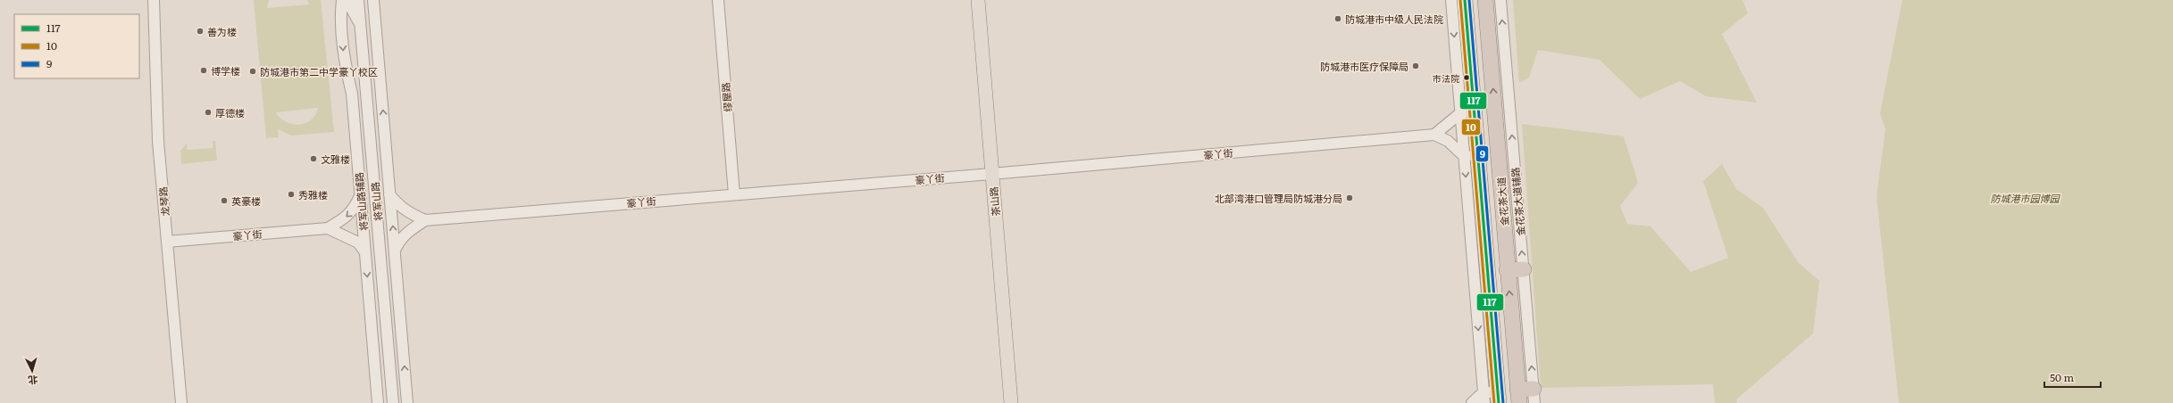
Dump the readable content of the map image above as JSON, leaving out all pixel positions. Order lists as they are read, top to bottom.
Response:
{
  "streets": {
    "highway": ["金花茶大道"],
    "main road": ["茶山路"],
    "street": [
      "缪屋路",
      "豪丫街",
      "龙琴路",
      "将军山路辅路",
      "将军山路",
      "金花茶大道辅路"
    ]
  },
  "crossings": [
    ["缪屋路", "豪丫街"],
    ["豪丫街", "龙琴路"],
    ["豪丫街", "将军山路辅路"],
    ["豪丫街", "茶山路"]
  ],
  "one_way": ["金花茶大道辅路"],
  "parks": ["防城港市园博园"],
  "places": [
    "防城港市中级人民法院",
    "善为楼",
    "防城港市医疗保障局",
    "博学楼",
    "防城港市第二中学豪丫校区",
    "巿法院",
    "厚德楼",
    "文雅楼",
    "秀雅楼",
    "北部湾港口管理局防城港分局",
    "英豪楼"
  ],
  "lines": ["transit line 117", "transit line 10", "transit line 9"],
  "legend": ["117", "10", "9"],
  "scale_bar": "50 m",
  "north": "bottom"
}
